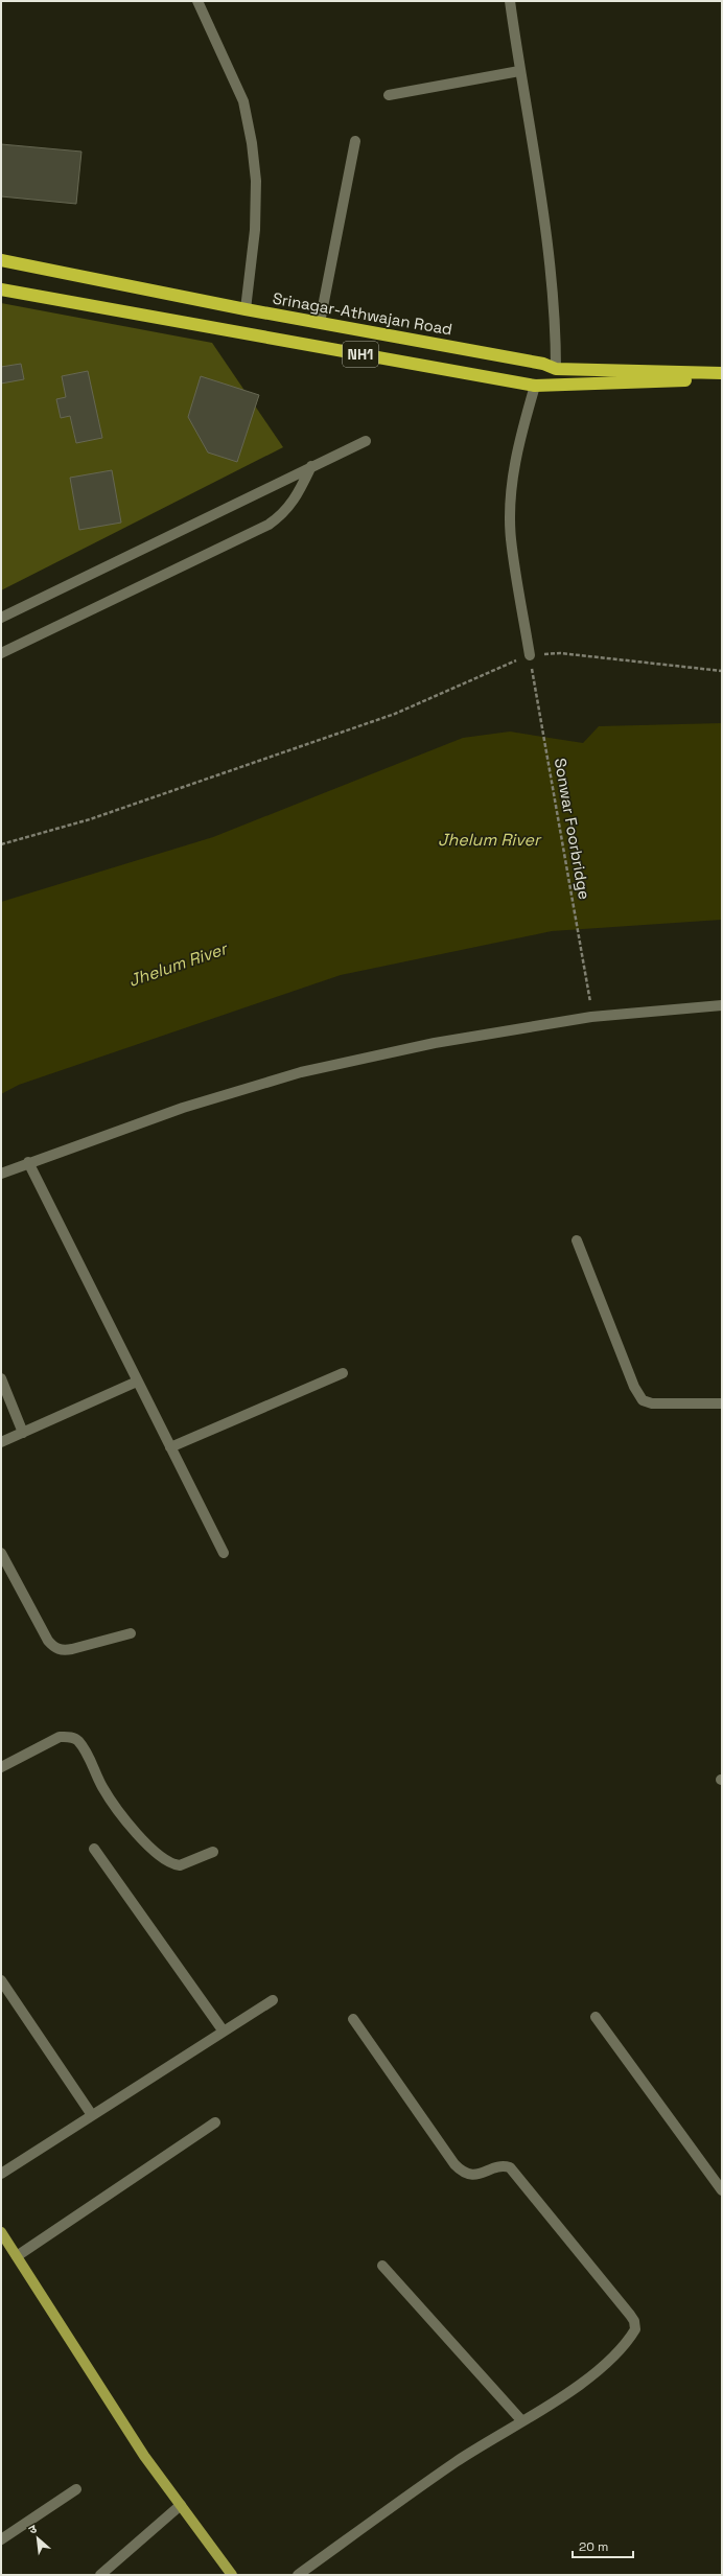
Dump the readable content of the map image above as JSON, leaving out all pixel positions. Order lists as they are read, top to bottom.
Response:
{
  "streets": {
    "highway": ["Srinagar-Athwajan Road", "NH1"],
    "path": ["Sonwar Foorbridge"]
  },
  "water": ["Jhelum River"],
  "scale_bar": "20 m",
  "north": "top left"
}
